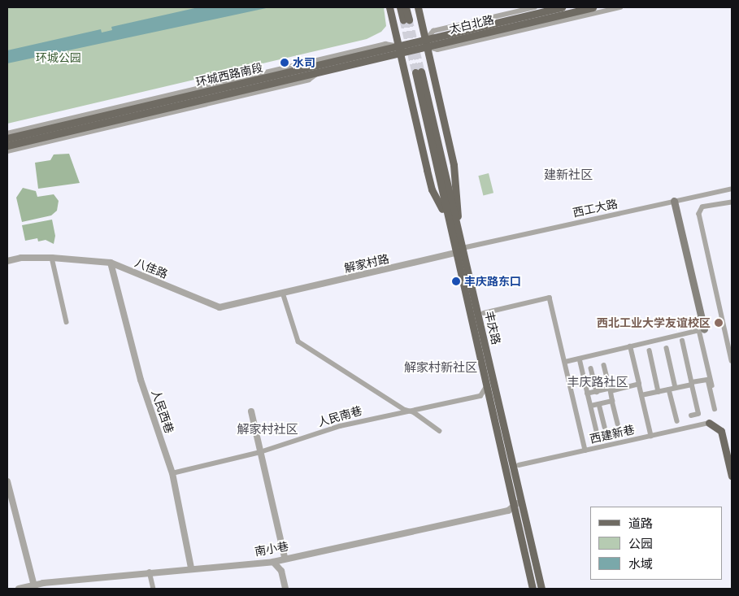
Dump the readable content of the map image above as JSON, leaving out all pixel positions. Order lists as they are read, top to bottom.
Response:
{
  "streets": {
    "main road": ["太白北路", "环城西路南段", "丰庆路"],
    "street": [
      "西工大路",
      "解家村路",
      "八佳路",
      "人民西巷",
      "人民南巷",
      "西建新巷",
      "南小巷"
    ]
  },
  "crossings": [
    ["太白北路", "环城西路南段"],
    ["西工大路", "丰庆路"],
    ["解家村路", "八佳路"],
    ["解家村路", "丰庆路"],
    ["八佳路", "人民西巷"],
    ["丰庆路", "人民南巷"],
    ["丰庆路", "南小巷"],
    ["人民西巷", "人民南巷"],
    ["人民西巷", "南小巷"]
  ],
  "districts": [
    "建新社区",
    "解家村新社区",
    "丰庆路社区",
    "解家村社区"
  ],
  "parks": ["环城公园"],
  "places": ["水司", "丰庆路东口", "西北工业大学友谊校区"],
  "legend": ["道路", "公园", "水域"]
}
